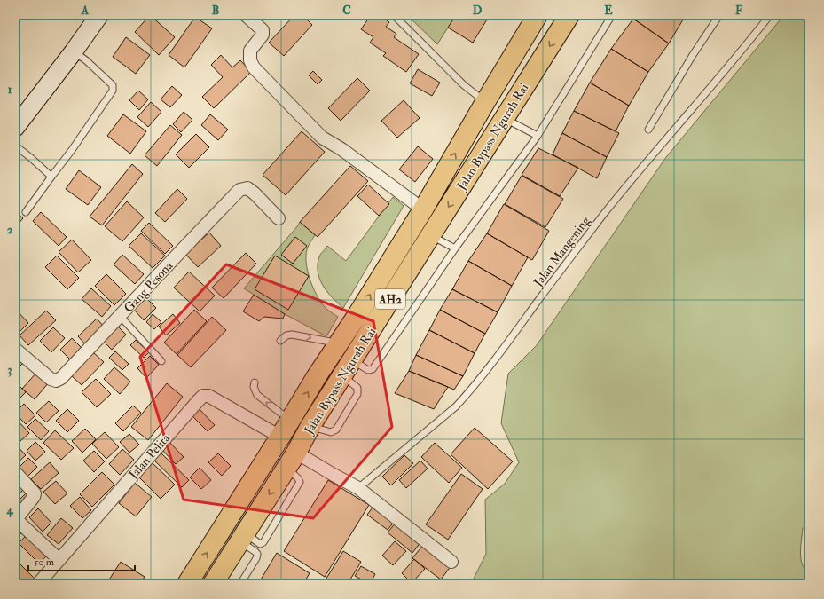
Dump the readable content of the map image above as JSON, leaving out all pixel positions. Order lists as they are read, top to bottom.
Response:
{
  "streets": {
    "highway": ["Jalan Bypass Ngurah Rai", "AH2"],
    "street": ["Gang Pesona", "Jalan Pelita"],
    "lane": ["Jalan Mangening"]
  },
  "crossings": [
    ["Jalan Bypass Ngurah Rai", "Jalan Pelita"]
  ],
  "scale_bar": "50 m",
  "grid": {
    "columns": [
      "A",
      "B",
      "C",
      "D",
      "E",
      "F"
    ],
    "rows": [
      "1",
      "2",
      "3",
      "4"
    ]
  }
}
